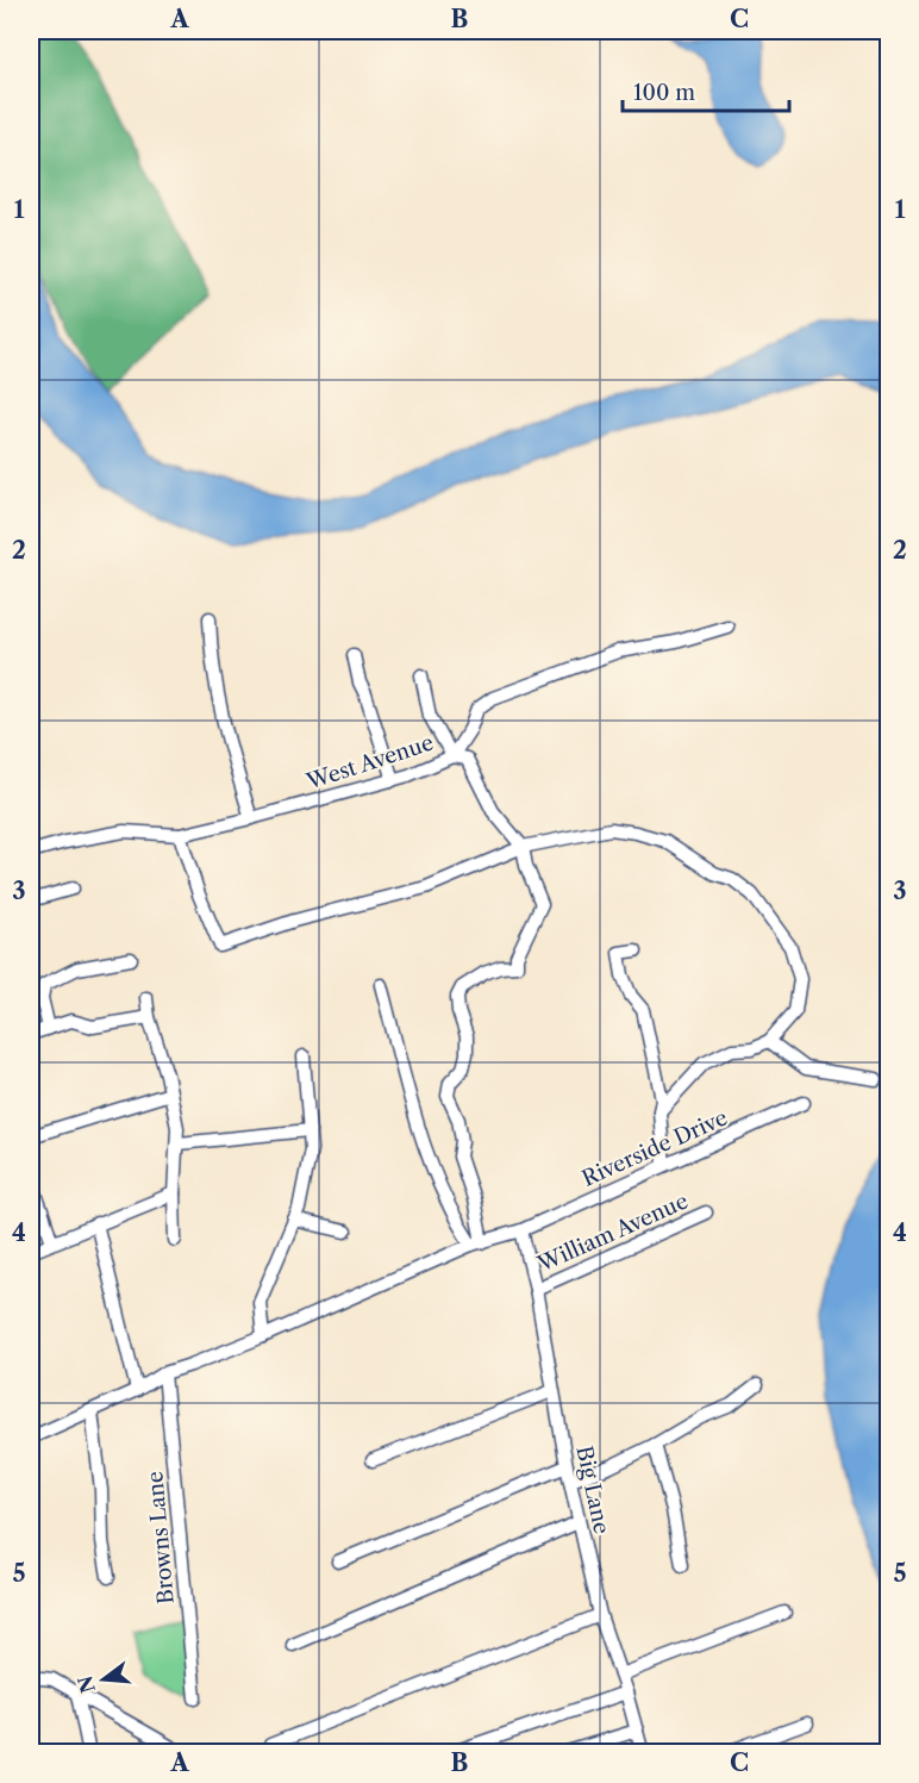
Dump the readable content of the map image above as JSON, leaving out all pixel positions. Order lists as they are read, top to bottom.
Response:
{
  "streets": {
    "street": [
      "West Avenue",
      "Riverside Drive",
      "William Avenue",
      "Big Lane",
      "Browns Lane"
    ]
  },
  "crossings": [
    ["Riverside Drive", "Big Lane"],
    ["Riverside Drive", "Browns Lane"],
    ["William Avenue", "Big Lane"]
  ],
  "scale_bar": "100 m",
  "north": "left",
  "grid": {
    "columns": ["A", "B", "C"],
    "rows": [
      "1",
      "2",
      "3",
      "4",
      "5"
    ]
  }
}
